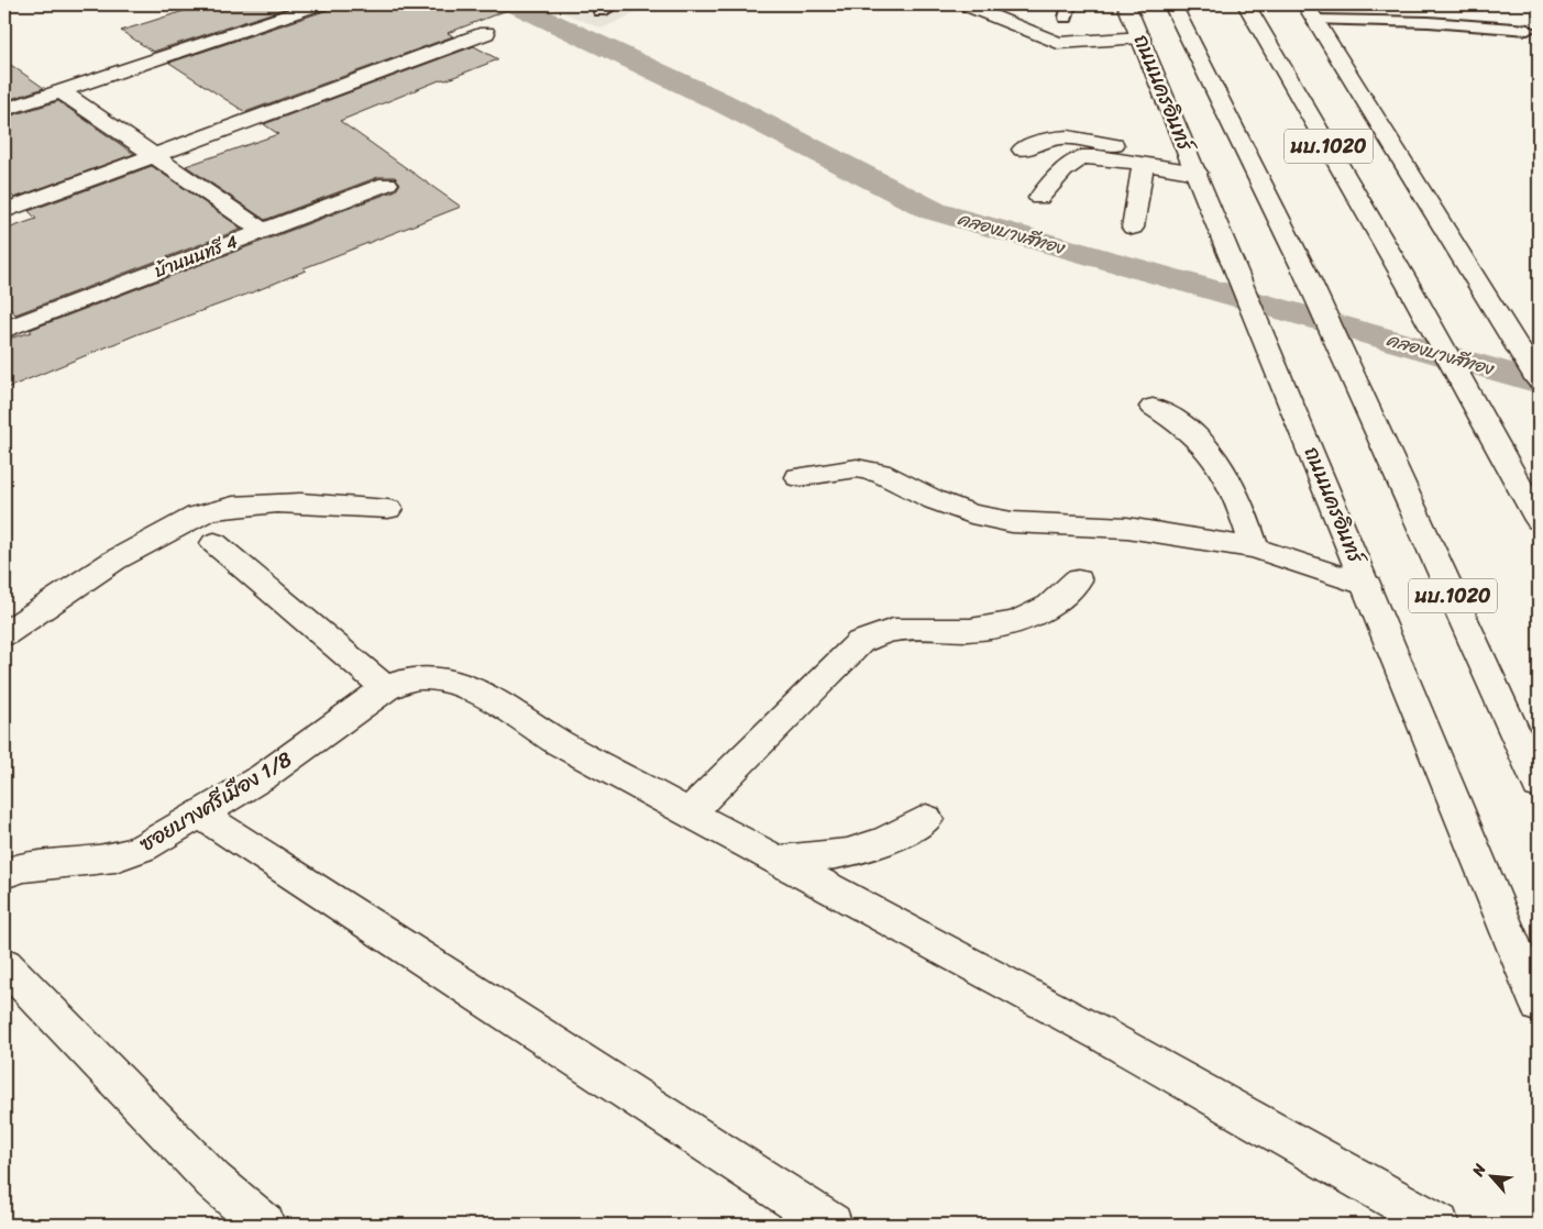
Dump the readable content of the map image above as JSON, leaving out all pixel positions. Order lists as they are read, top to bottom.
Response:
{
  "streets": {
    "street": [
      "ถนนนครอินทร์",
      "นบ.1020",
      "บ้านนนทรี 4",
      "ซอยบางศรีเมือง 1/8"
    ]
  },
  "water": ["คลองบางสีทอง"],
  "north": "top left"
}
